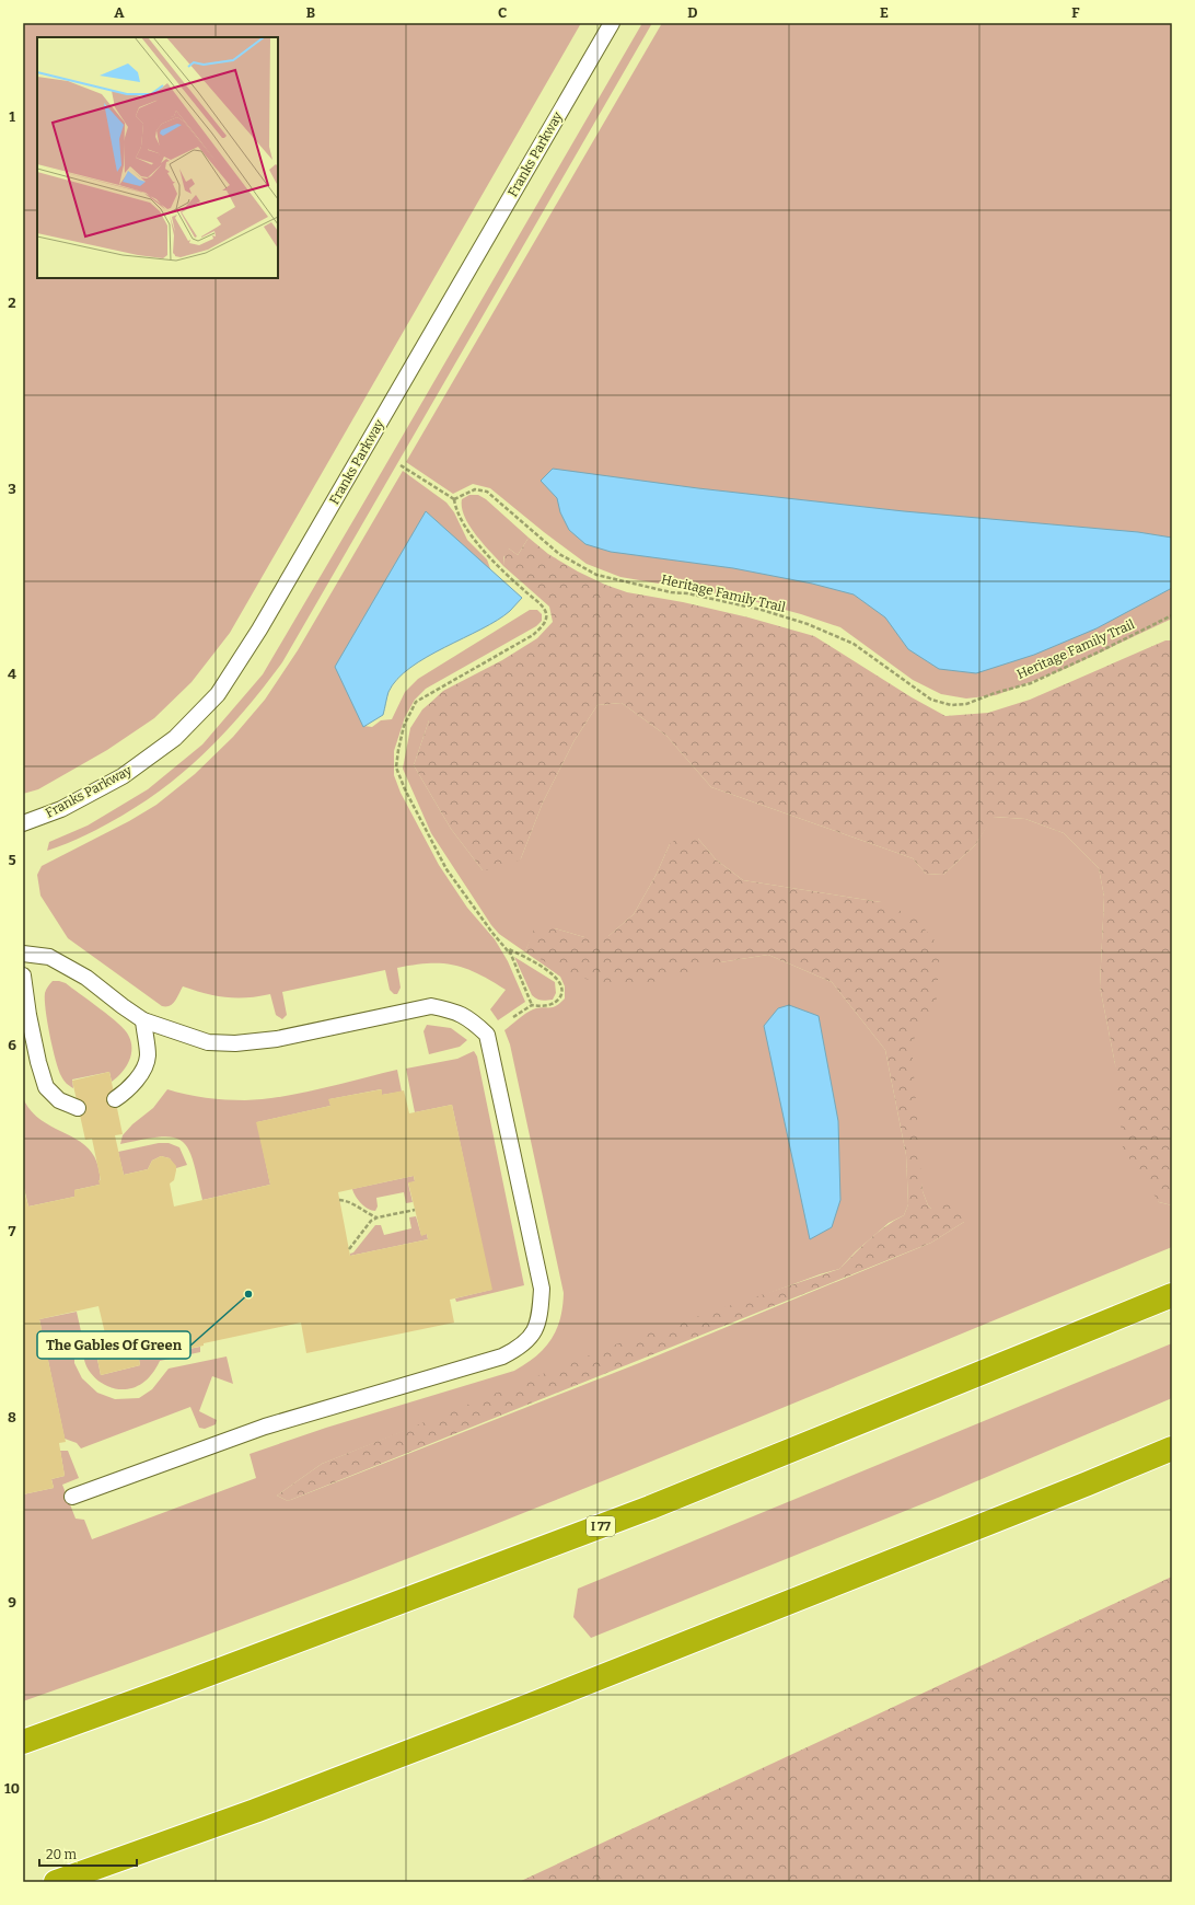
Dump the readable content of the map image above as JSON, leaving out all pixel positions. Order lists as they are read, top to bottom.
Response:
{
  "streets": {
    "highway": ["I 77"],
    "lane": ["Franks Parkway"],
    "path": ["Heritage Family Trail"]
  },
  "places": ["The Gables Of Green"],
  "scale_bar": "20 m",
  "grid": {
    "columns": [
      "A",
      "B",
      "C",
      "D",
      "E",
      "F"
    ],
    "rows": [
      "1",
      "2",
      "3",
      "4",
      "5",
      "6",
      "7",
      "8",
      "9",
      "10"
    ]
  }
}
